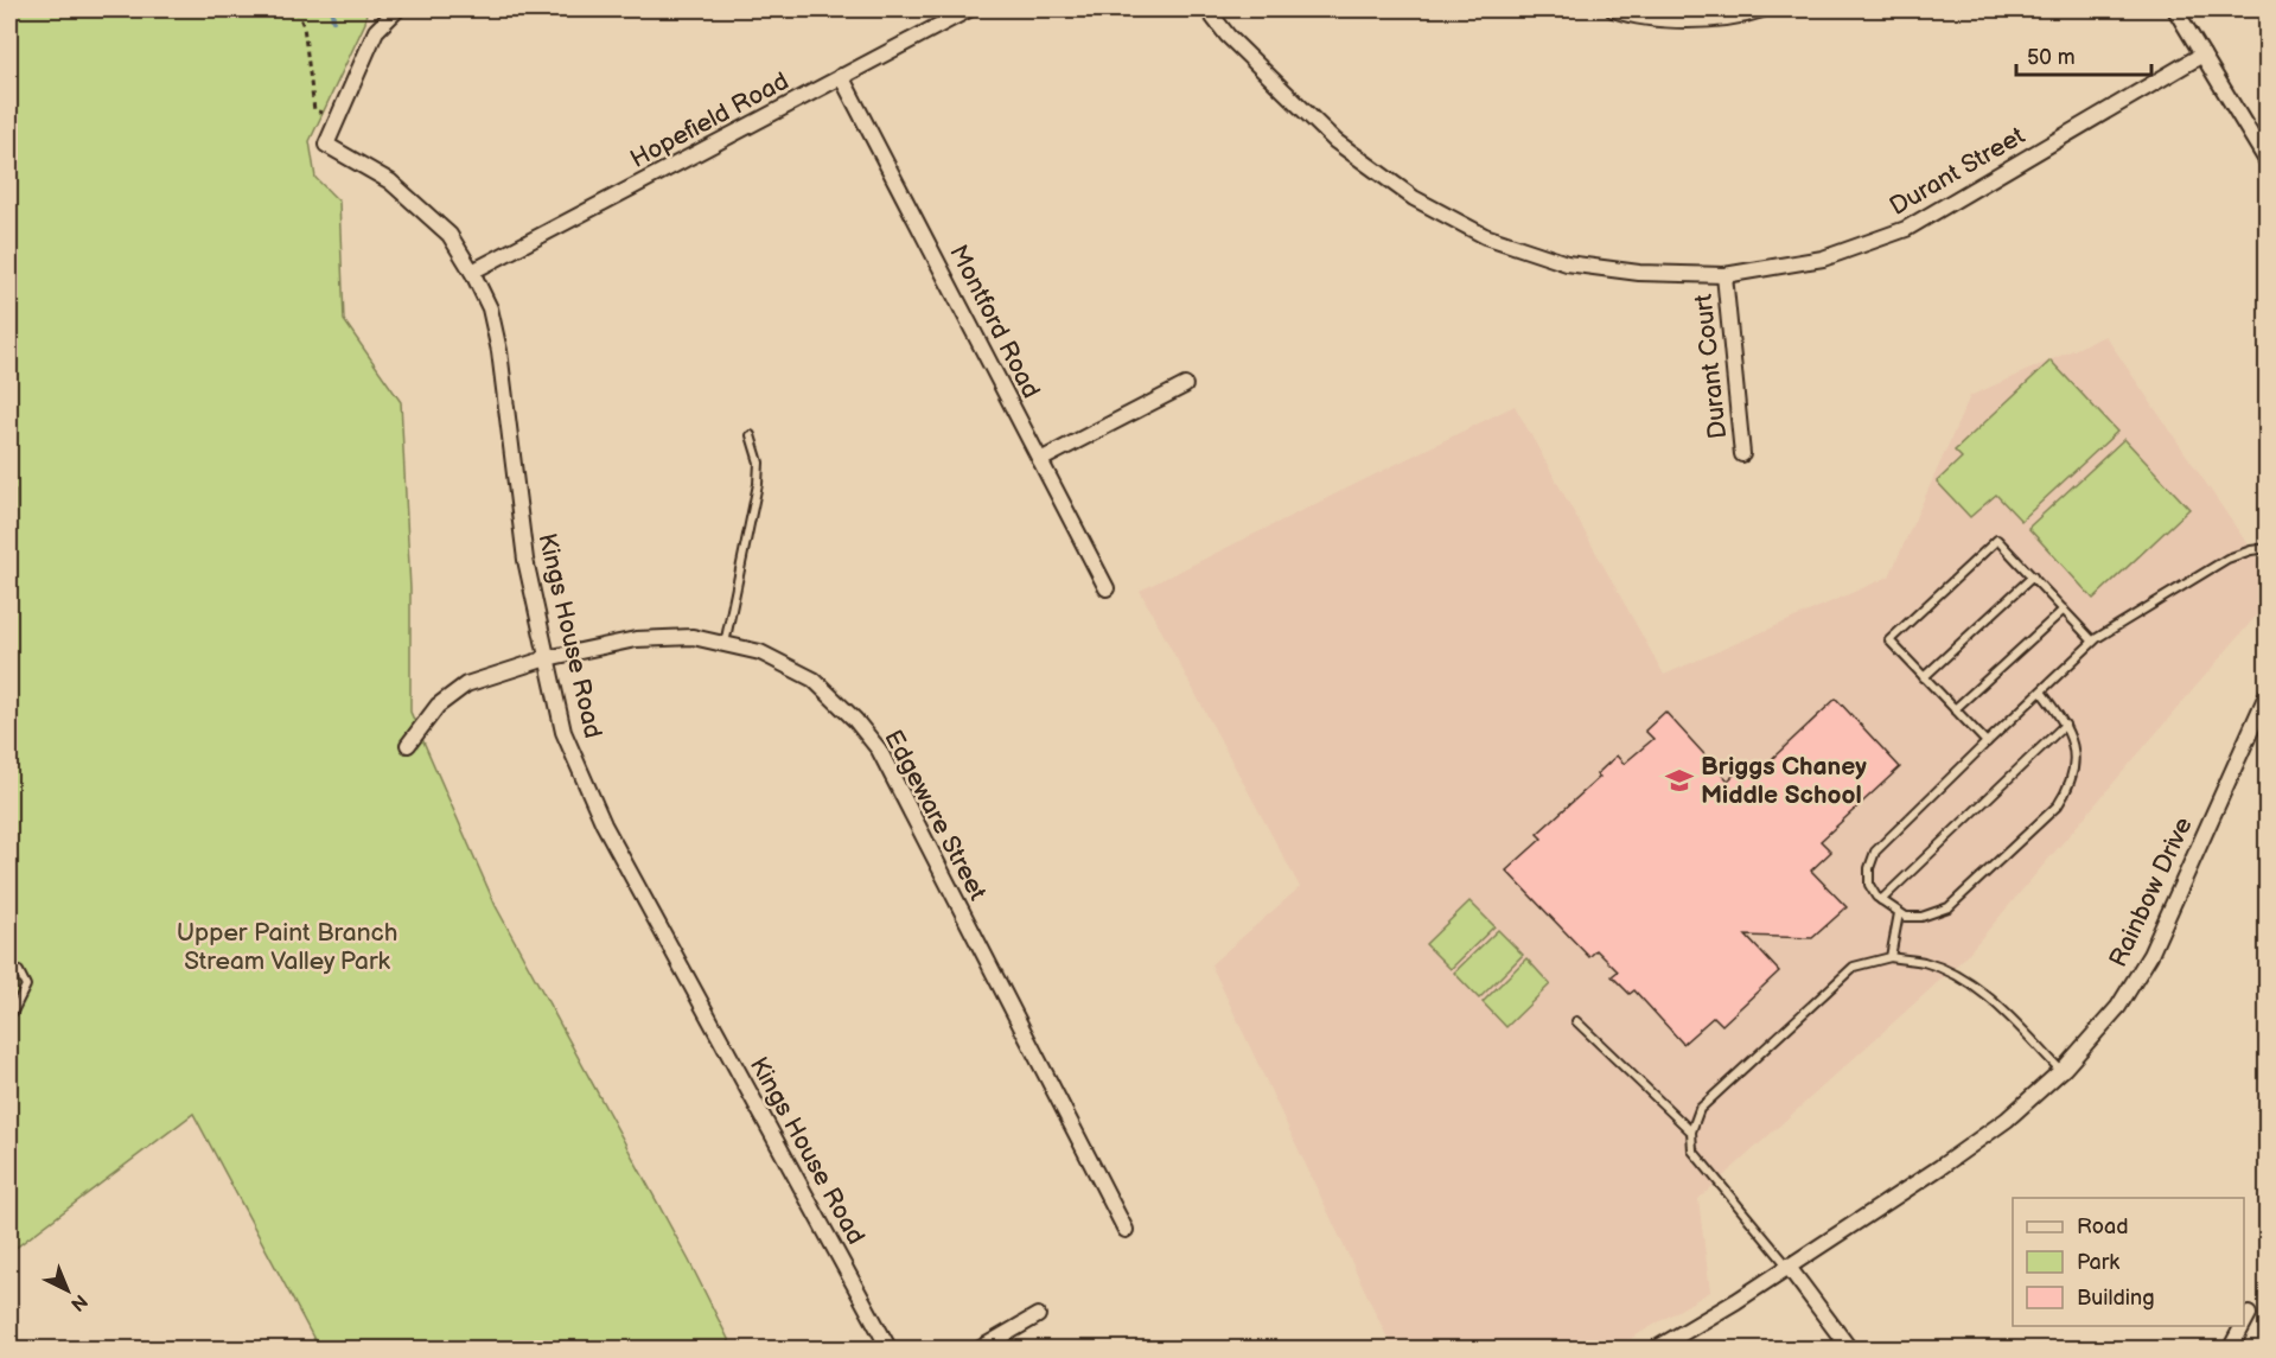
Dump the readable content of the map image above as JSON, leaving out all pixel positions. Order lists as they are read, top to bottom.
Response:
{
  "streets": {
    "street": [
      "Hopefield Road",
      "Durant Street",
      "Montford Road",
      "Durant Court",
      "Kings House Road",
      "Edgeware Street",
      "Rainbow Drive"
    ]
  },
  "crossings": [
    ["Hopefield Road", "Montford Road"],
    ["Hopefield Road", "Kings House Road"],
    ["Durant Street", "Durant Court"],
    ["Kings House Road", "Edgeware Street"]
  ],
  "parks": ["Upper Paint Branch Stream Valley Park"],
  "places": {
    "school or university": ["Briggs Chaney Middle School"]
  },
  "legend": ["Road", "Park", "Building"],
  "scale_bar": "50 m",
  "north": "bottom right"
}
